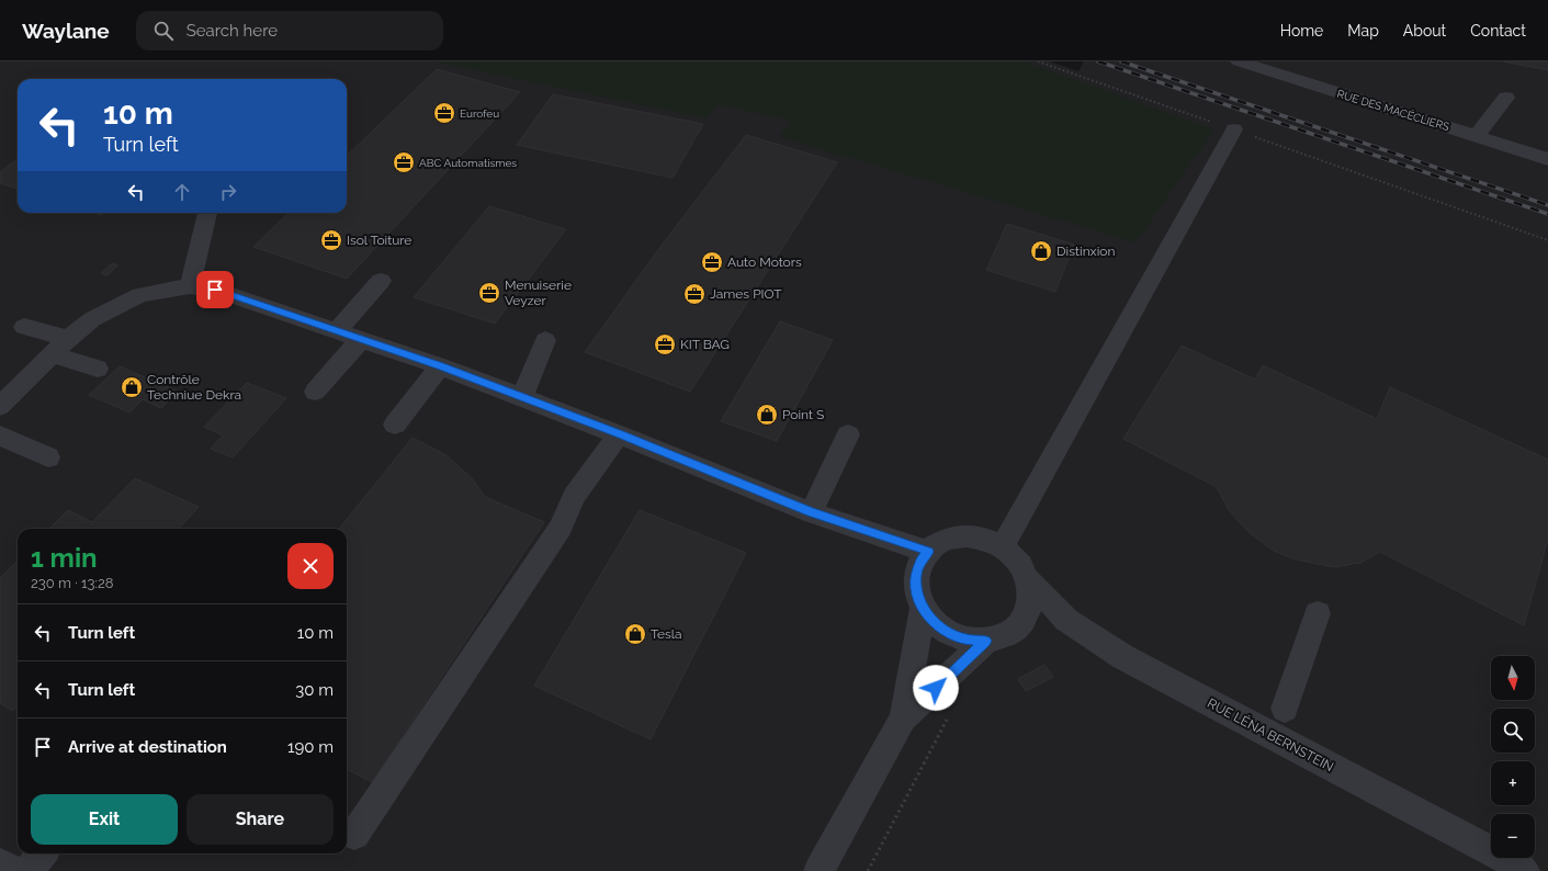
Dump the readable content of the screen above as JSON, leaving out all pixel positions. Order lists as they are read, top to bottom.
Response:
{
  "streets": {
    "street": ["RUE DES MACÉCLIERS", "RUE LÉNA BERNSTEIN"]
  },
  "places": {
    "office": [
      "Eurofeu",
      "ABC Automatismes",
      "Isol Toiture",
      "Auto Motors",
      "Menuiserie Veyzer",
      "James PIOT",
      "KIT BAG"
    ],
    "shop": [
      "Distinxion",
      "Contrôle Techniue Dekra",
      "Point S",
      "Tesla"
    ]
  },
  "north": "bottom",
  "page": {
    "header": "Waylane",
    "search": "Search here",
    "nav": [
      "Home",
      "Map",
      "About",
      "Contact"
    ],
    "turn": ["10 m", "Turn left"],
    "heading": ["1 min", "230 m · 13:28"],
    "list": [
      {
        "name": "Turn left",
        "value": "10 m"
      },
      {
        "name": "Turn left",
        "value": "30 m"
      },
      {
        "name": "Arrive at destination",
        "value": "190 m"
      }
    ],
    "map_buttons": ["+", "−"],
    "buttons": ["Exit", "Share"]
  }
}
